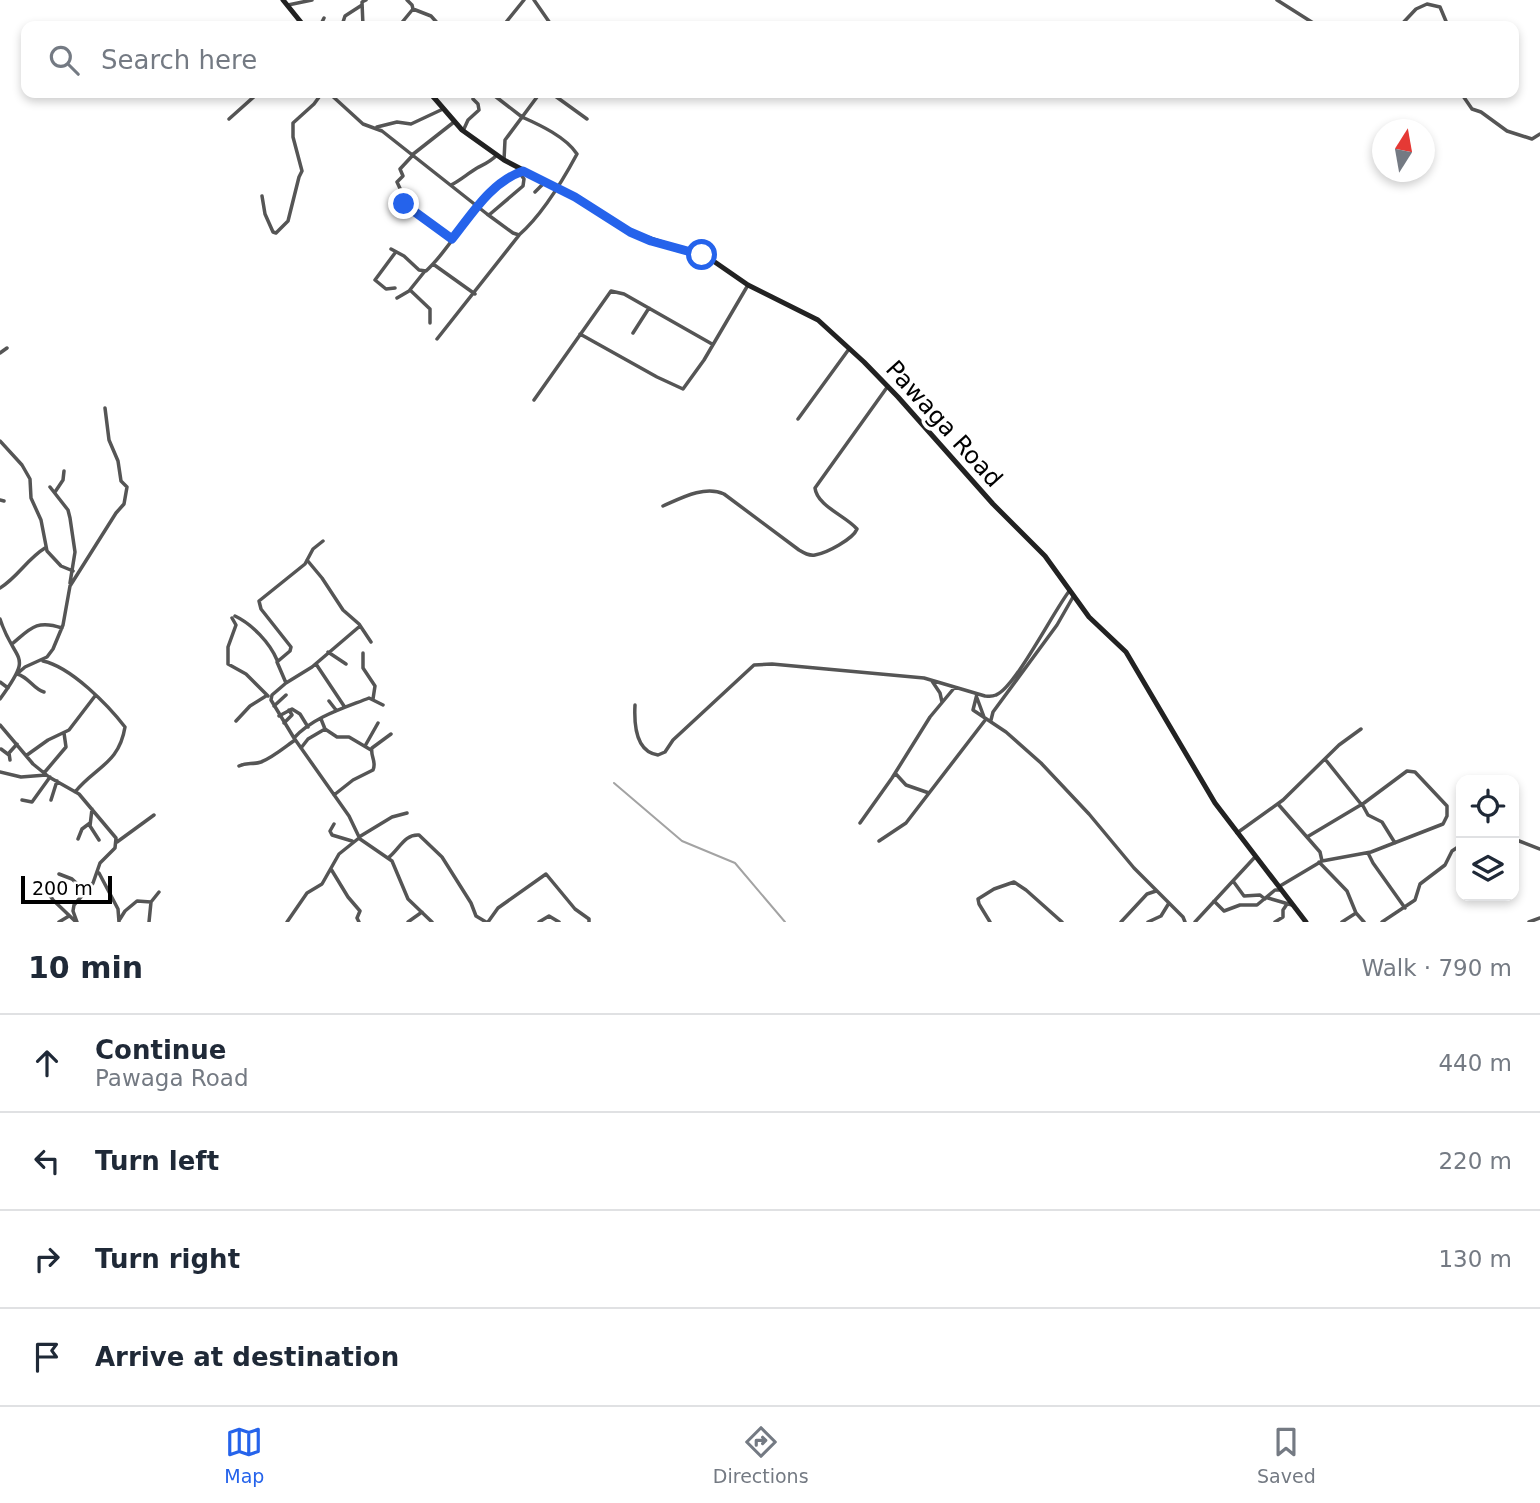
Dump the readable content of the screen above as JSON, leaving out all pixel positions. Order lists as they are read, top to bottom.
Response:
{
  "streets": {
    "main road": ["Pawaga Road"]
  },
  "scale_bar": "200 m",
  "north": "top",
  "page": {
    "search": "Search here",
    "scale": "200 m",
    "heading": ["10 min", "Walk · 790 m"],
    "list": [
      ["Continue", "Pawaga Road", "440 m"],
      ["Turn left", "220 m"],
      ["Turn right", "130 m"],
      "Arrive at destination"
    ],
    "nav": ["Map", "Directions", "Saved"]
  }
}
